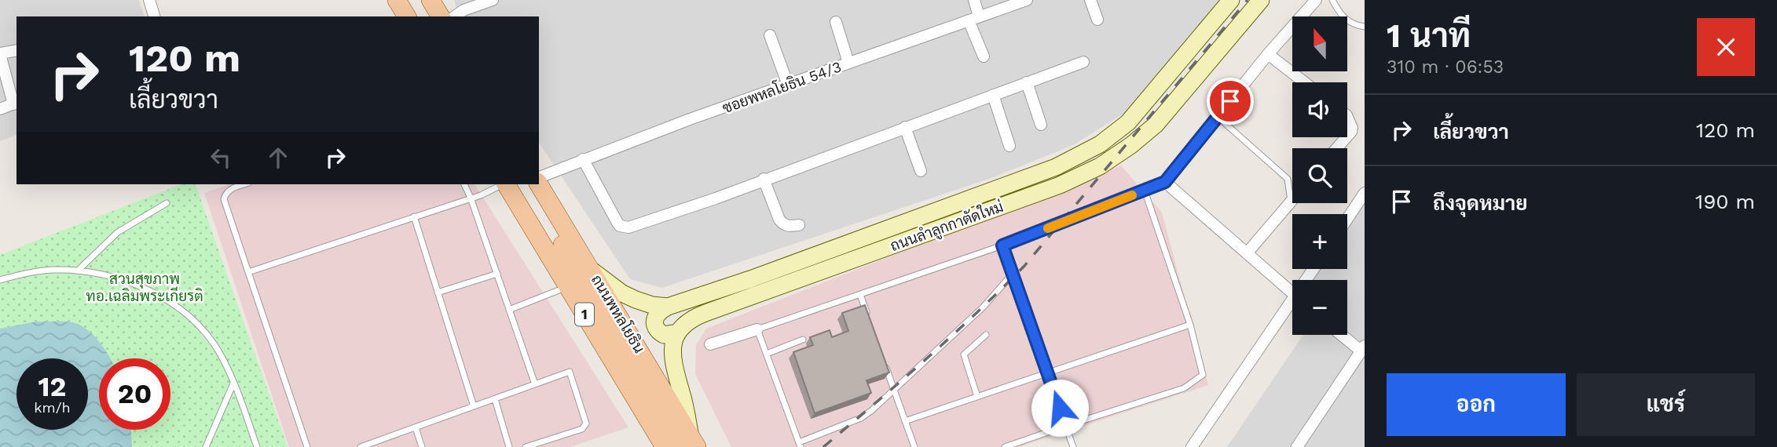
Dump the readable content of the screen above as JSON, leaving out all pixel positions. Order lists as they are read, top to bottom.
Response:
{
  "streets": {
    "main road": ["ถนนลำลูกกาตัดใหม่", "ถนนพหลโยธิน", "1"],
    "street": ["ซอยพหลโยธิน 54/3"]
  },
  "crossings": [
    ["ถนนลำลูกกาตัดใหม่", "ถนนพหลโยธิน"]
  ],
  "parks": ["สวนสุขภาพ ทอ.เฉลิมพระเกียรติ"],
  "north": "top",
  "page": {
    "heading": ["1 นาที", "310 m · 06:53"],
    "map_buttons": ["+", "−"],
    "turn": ["120 m", "เลี้ยวขวา"],
    "list": [
      {
        "name": "เลี้ยวขวา",
        "value": "120 m"
      },
      {
        "name": "ถึงจุดหมาย",
        "value": "190 m"
      }
    ],
    "speed": "12 km/h",
    "limit": "20",
    "buttons": ["ออก", "แชร์"]
  }
}
